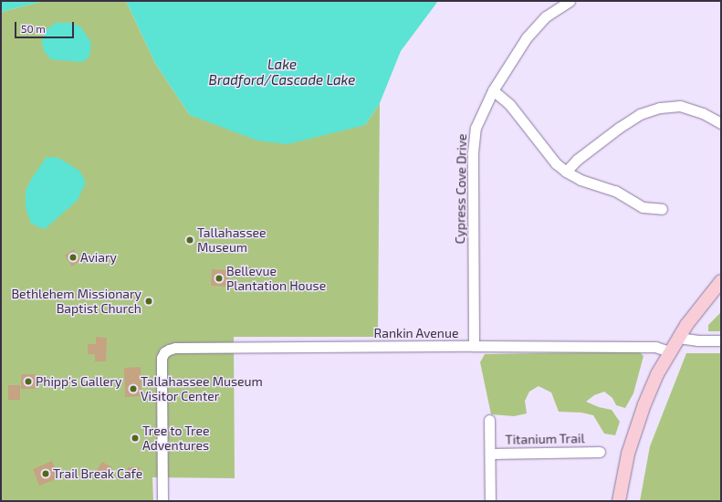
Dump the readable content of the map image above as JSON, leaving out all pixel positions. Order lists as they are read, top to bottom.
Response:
{
  "streets": {
    "street": ["Cypress Cove Drive", "Rankin Avenue", "Titanium Trail"]
  },
  "crossings": [
    ["Cypress Cove Drive", "Rankin Avenue"]
  ],
  "water": ["Lake Bradford/Cascade Lake"],
  "places": [
    "Tallahassee Museum",
    "Aviary",
    "Bellevue Plantation House",
    "Bethlehem Missionary Baptist Church",
    "Phipp's Gallery",
    "Tallahassee Museum Visitor Center",
    "Tree to Tree Adventures",
    "Trail Break Cafe"
  ],
  "scale_bar": "50 m"
}
